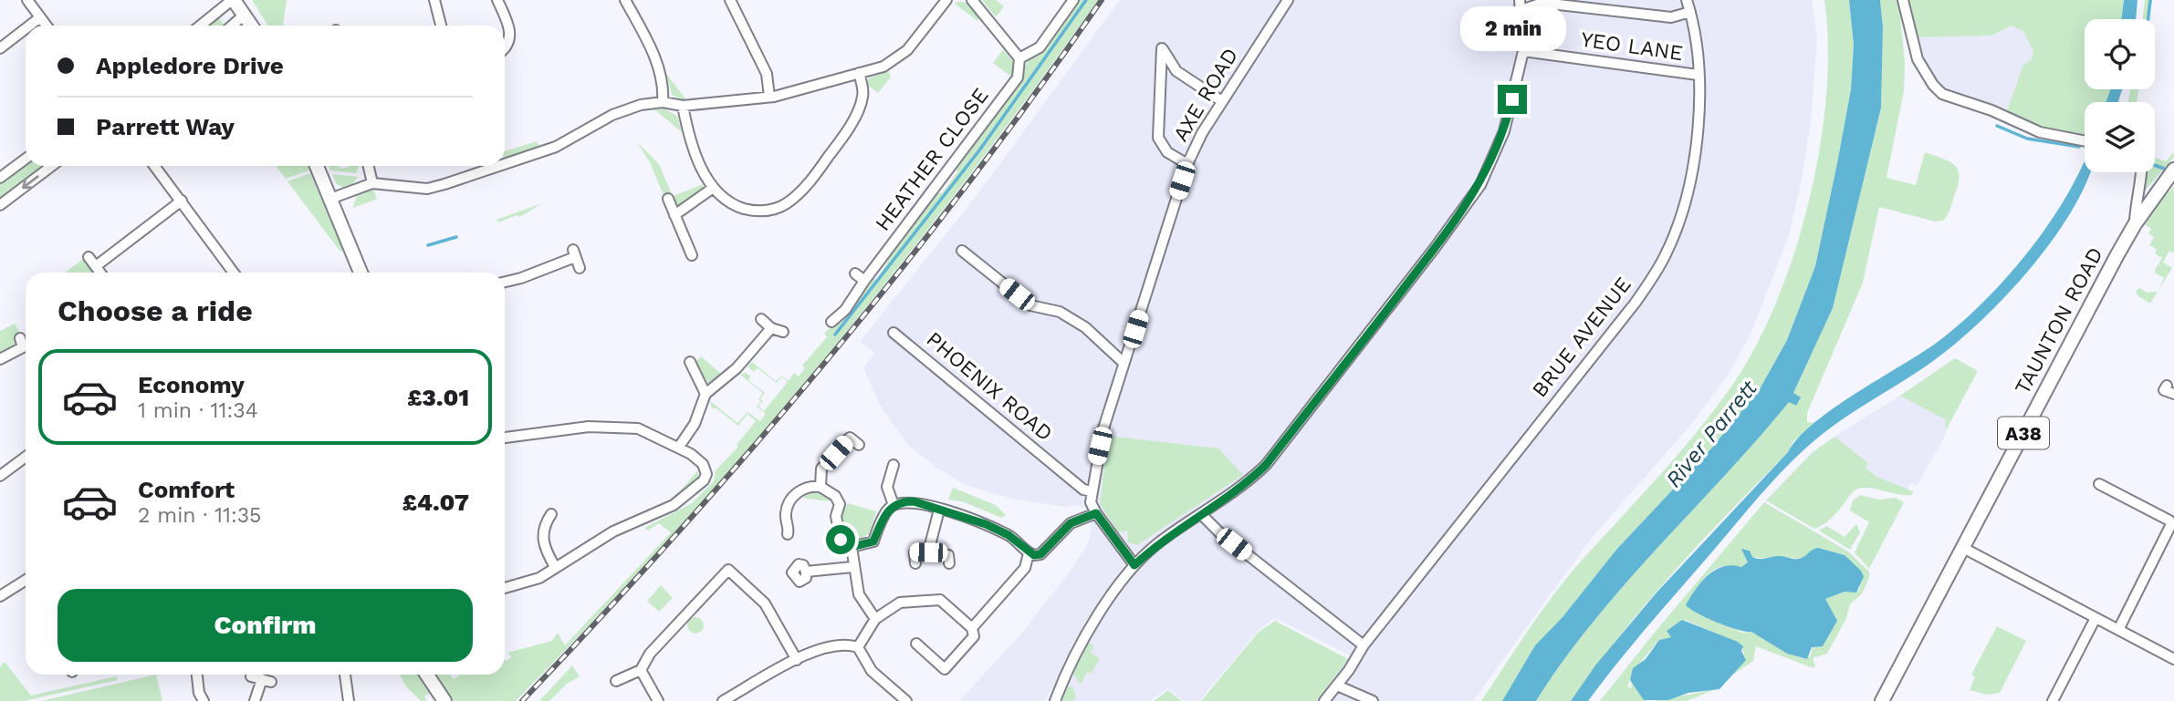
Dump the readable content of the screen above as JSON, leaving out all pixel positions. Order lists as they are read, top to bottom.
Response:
{
  "streets": {
    "main road": ["TAUNTON ROAD", "A38"],
    "street": [
      "YEO LANE",
      "AXE ROAD",
      "HEATHER CLOSE",
      "BRUE AVENUE",
      "PHOENIX ROAD"
    ]
  },
  "crossings": [
    ["YEO LANE", "BRUE AVENUE"],
    ["AXE ROAD", "PHOENIX ROAD"]
  ],
  "water": ["River Parrett"],
  "page": {
    "bubble": "2 min",
    "banner": ["Appledore Drive", "Parrett Way"],
    "heading": "Choose a ride",
    "list": [
      {
        "name": "Economy",
        "note": "1 min · 11:34",
        "value": "£3.01"
      },
      {
        "name": "Comfort",
        "note": "2 min · 11:35",
        "value": "£4.07"
      }
    ],
    "buttons": "Confirm"
  }
}
